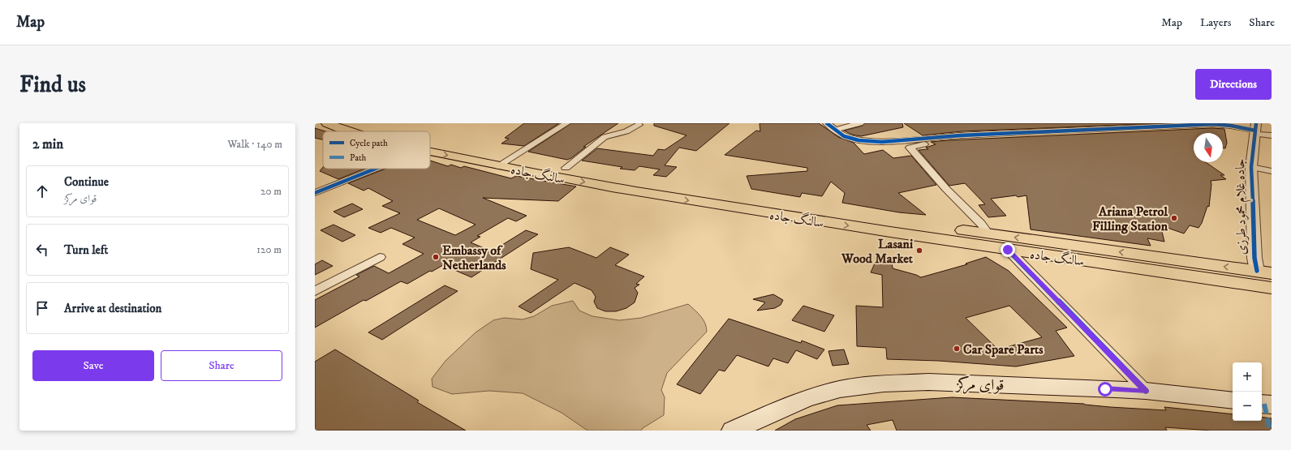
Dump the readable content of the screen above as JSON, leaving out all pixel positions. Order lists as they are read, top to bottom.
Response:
{
  "streets": {
    "highway": ["سالنگ جاده"],
    "main road": ["قوای مرکز"],
    "street": ["جاده غلام‌ محمود طرزی"]
  },
  "crossings": [
    ["سالنگ جاده", "جاده غلام‌ محمود طرزی"]
  ],
  "places": [
    "Ariana Petrol Filling Station",
    "Lasani Wood Market",
    "Embassy of Netherlands",
    "Car Spare Parts"
  ],
  "legend": ["Cycle path", "Path"],
  "north": "bottom",
  "page": {
    "header": "Map",
    "nav": ["Map", "Layers", "Share"],
    "buttons": [
      "Directions",
      ["Save", "Share"]
    ],
    "title": "Find us",
    "heading": ["2 min", "Walk · 140 m"],
    "list": [
      ["Continue", "قوای مرکز", "20 m"],
      ["Turn left", "120 m"],
      "Arrive at destination"
    ],
    "map_buttons": ["+", "−"]
  }
}
